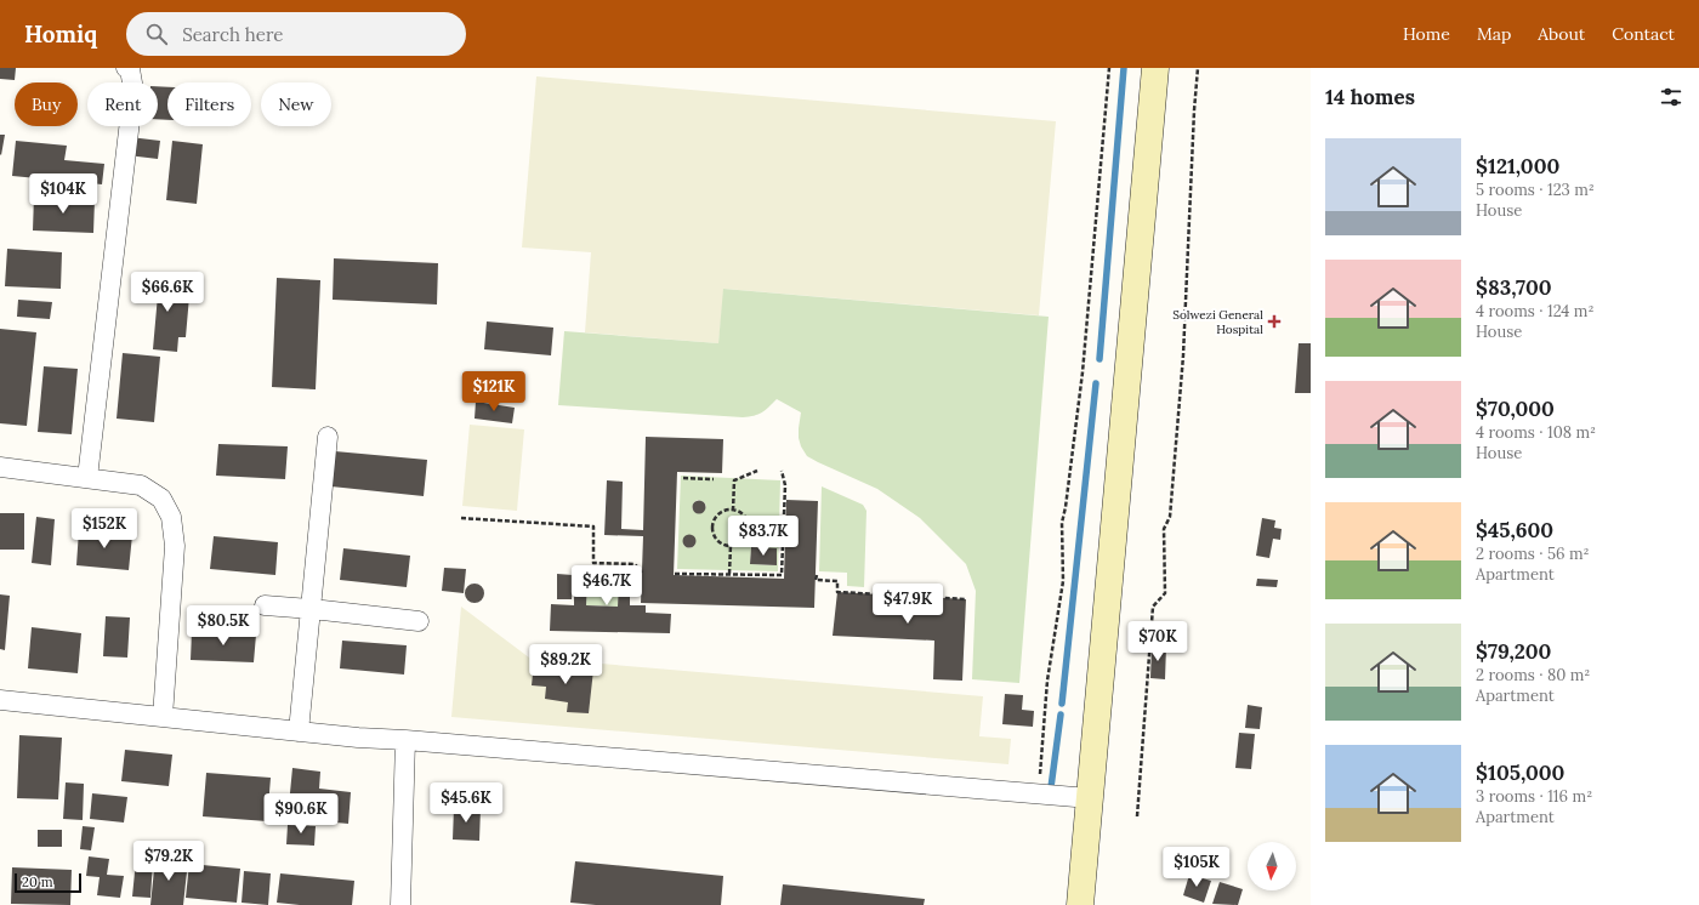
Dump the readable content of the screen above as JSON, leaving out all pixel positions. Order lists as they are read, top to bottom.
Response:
{
  "places": {
    "health": ["Solwezi General Hospital"]
  },
  "scale_bar": "20 m",
  "north": "bottom",
  "page": {
    "header": "Homiq",
    "search": "Search here",
    "nav": [
      "Home",
      "Map",
      "About",
      "Contact"
    ],
    "heading": "14 homes",
    "chip": [
      "Buy",
      "Rent",
      "Filters",
      "New"
    ],
    "list": [
      {
        "name": "$121,000",
        "note": "5 rooms · 123 m² · House"
      },
      {
        "name": "$83,700",
        "note": "4 rooms · 124 m² · House"
      },
      {
        "name": "$70,000",
        "note": "4 rooms · 108 m² · House"
      },
      {
        "name": "$45,600",
        "note": "2 rooms · 56 m² · Apartment"
      },
      {
        "name": "$79,200",
        "note": "2 rooms · 80 m² · Apartment"
      },
      {
        "name": "$105,000",
        "note": "3 rooms · 116 m² · Apartment"
      }
    ],
    "price": [
      "$104K",
      "$66.6K",
      "$121K",
      "$152K",
      "$83.7K",
      "$46.7K",
      "$47.9K",
      "$80.5K",
      "$70K",
      "$89.2K",
      "$45.6K",
      "$90.6K",
      "$79.2K",
      "$105K"
    ],
    "scale": "20 m"
  }
}
